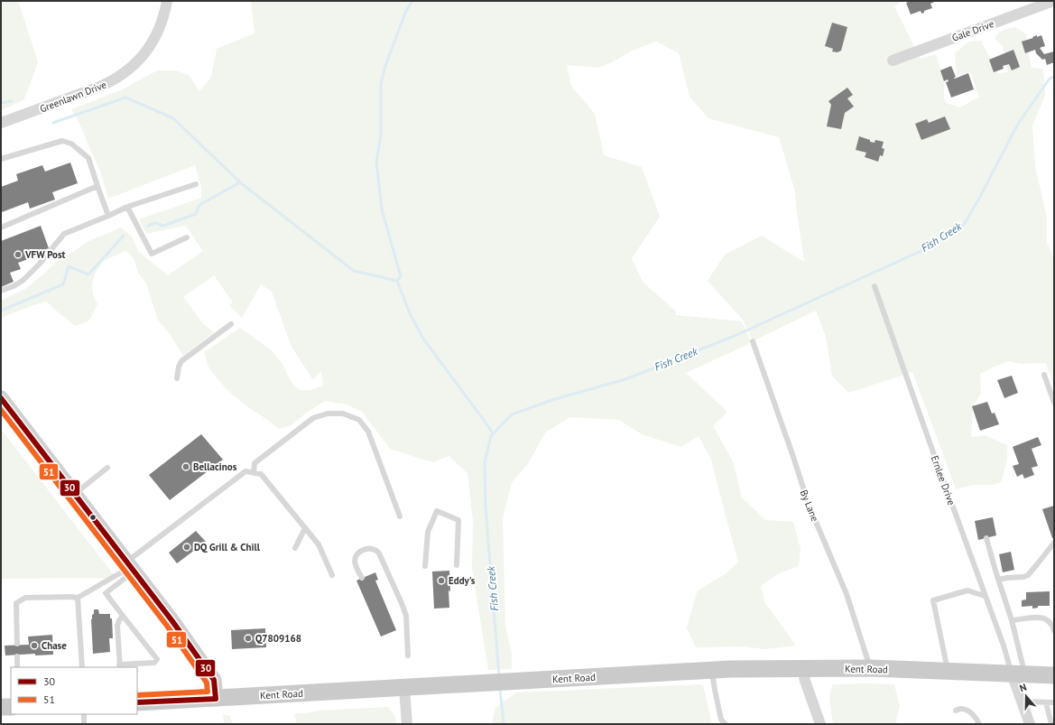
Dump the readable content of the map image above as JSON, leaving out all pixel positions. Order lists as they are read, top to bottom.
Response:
{
  "streets": {
    "main road": ["Kent Road"],
    "street": ["Gale Drive", "Greenlawn Drive"],
    "lane": ["Ernlee Drive", "By Lane"]
  },
  "crossings": [
    ["Ernlee Drive", "Kent Road"],
    ["By Lane", "Kent Road"]
  ],
  "water": ["Fish Creek"],
  "places": [
    "VFW Post",
    "Bellacinos",
    "DQ Grill & Chill",
    "Eddy's",
    "Q7809168",
    "Chase"
  ],
  "lines": ["transit line 30", "transit line 51"],
  "legend": ["30", "51"],
  "north": "top"
}
